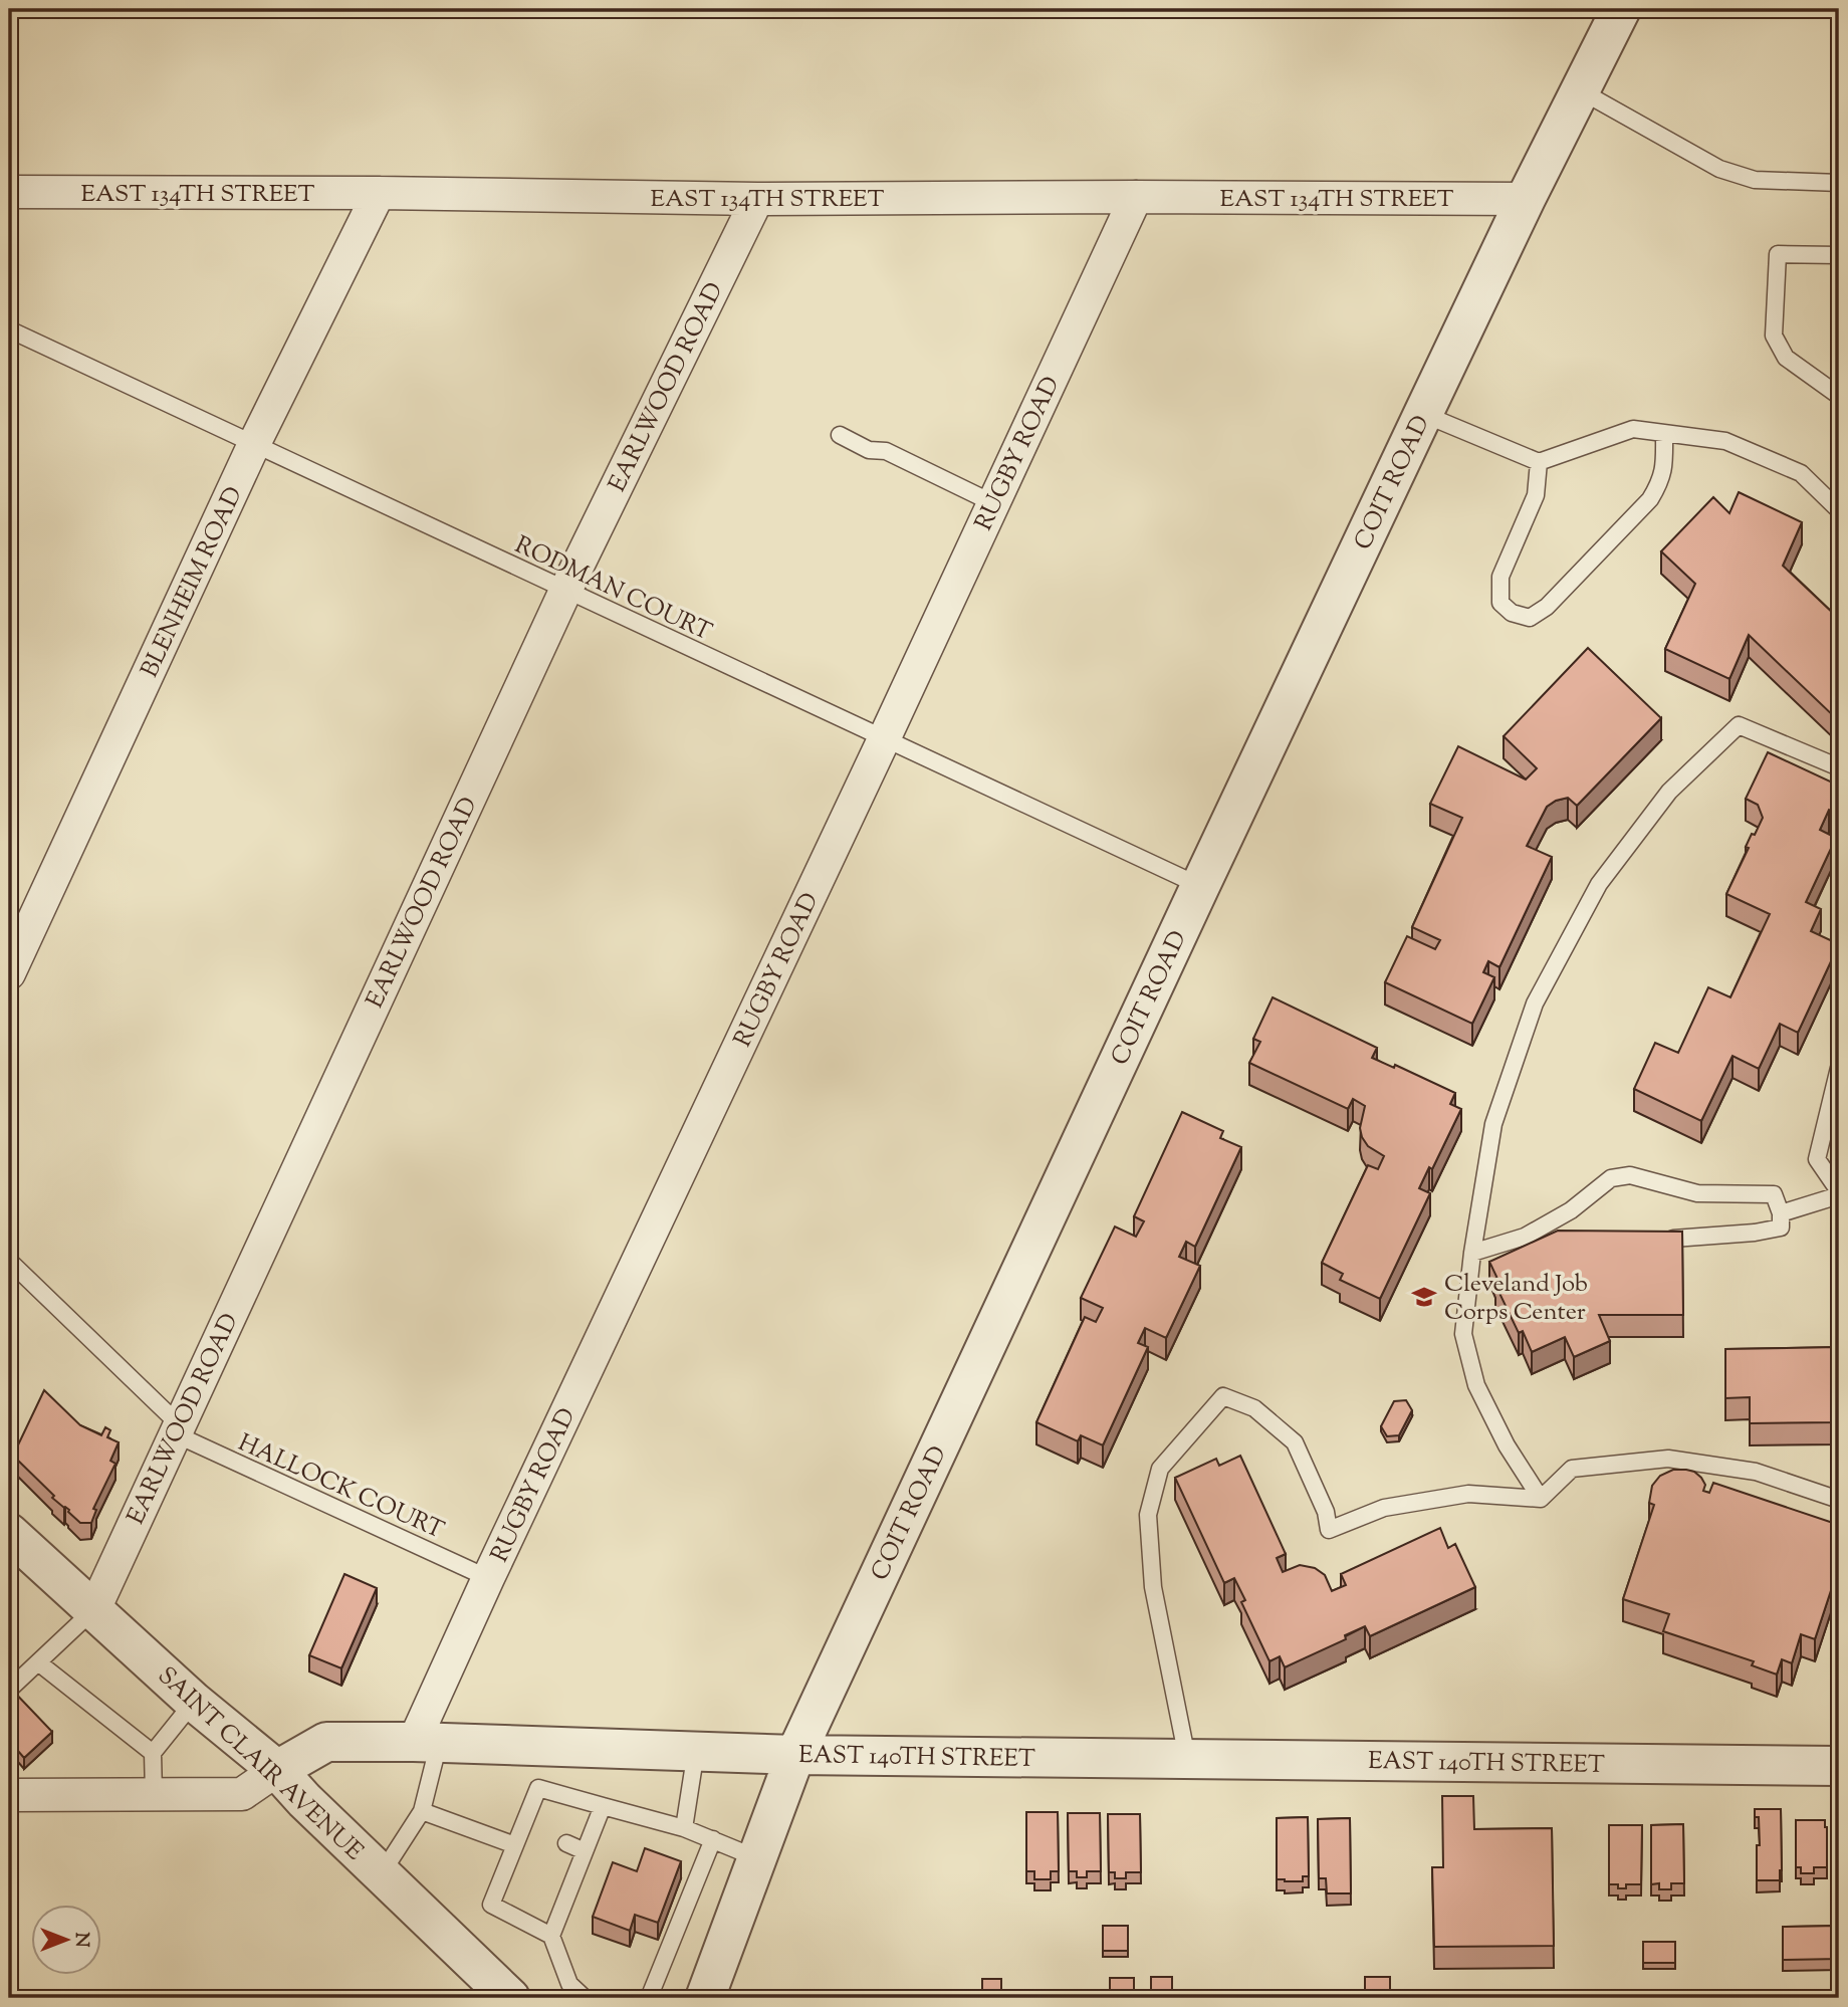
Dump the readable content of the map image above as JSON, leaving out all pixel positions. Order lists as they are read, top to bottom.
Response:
{
  "streets": {
    "street": [
      "EAST 134TH STREET",
      "EARLWOOD ROAD",
      "RUGBY ROAD",
      "COIT ROAD",
      "BLENHEIM ROAD",
      "EAST 140TH STREET",
      "SAINT CLAIR AVENUE"
    ],
    "lane": ["RODMAN COURT", "HALLOCK COURT"]
  },
  "crossings": [
    ["EAST 134TH STREET", "EARLWOOD ROAD"],
    ["EAST 134TH STREET", "RUGBY ROAD"],
    ["EAST 134TH STREET", "COIT ROAD"],
    ["EAST 134TH STREET", "BLENHEIM ROAD"],
    ["EARLWOOD ROAD", "RODMAN COURT"],
    ["EARLWOOD ROAD", "HALLOCK COURT"],
    ["EARLWOOD ROAD", "SAINT CLAIR AVENUE"],
    ["RUGBY ROAD", "RODMAN COURT"],
    ["RUGBY ROAD", "HALLOCK COURT"],
    ["RUGBY ROAD", "EAST 140TH STREET"],
    ["COIT ROAD", "RODMAN COURT"],
    ["COIT ROAD", "EAST 140TH STREET"],
    ["BLENHEIM ROAD", "RODMAN COURT"],
    ["EAST 140TH STREET", "SAINT CLAIR AVENUE"]
  ],
  "places": {
    "school or university": ["Cleveland Job Corps Center"]
  },
  "north": "right"
}
